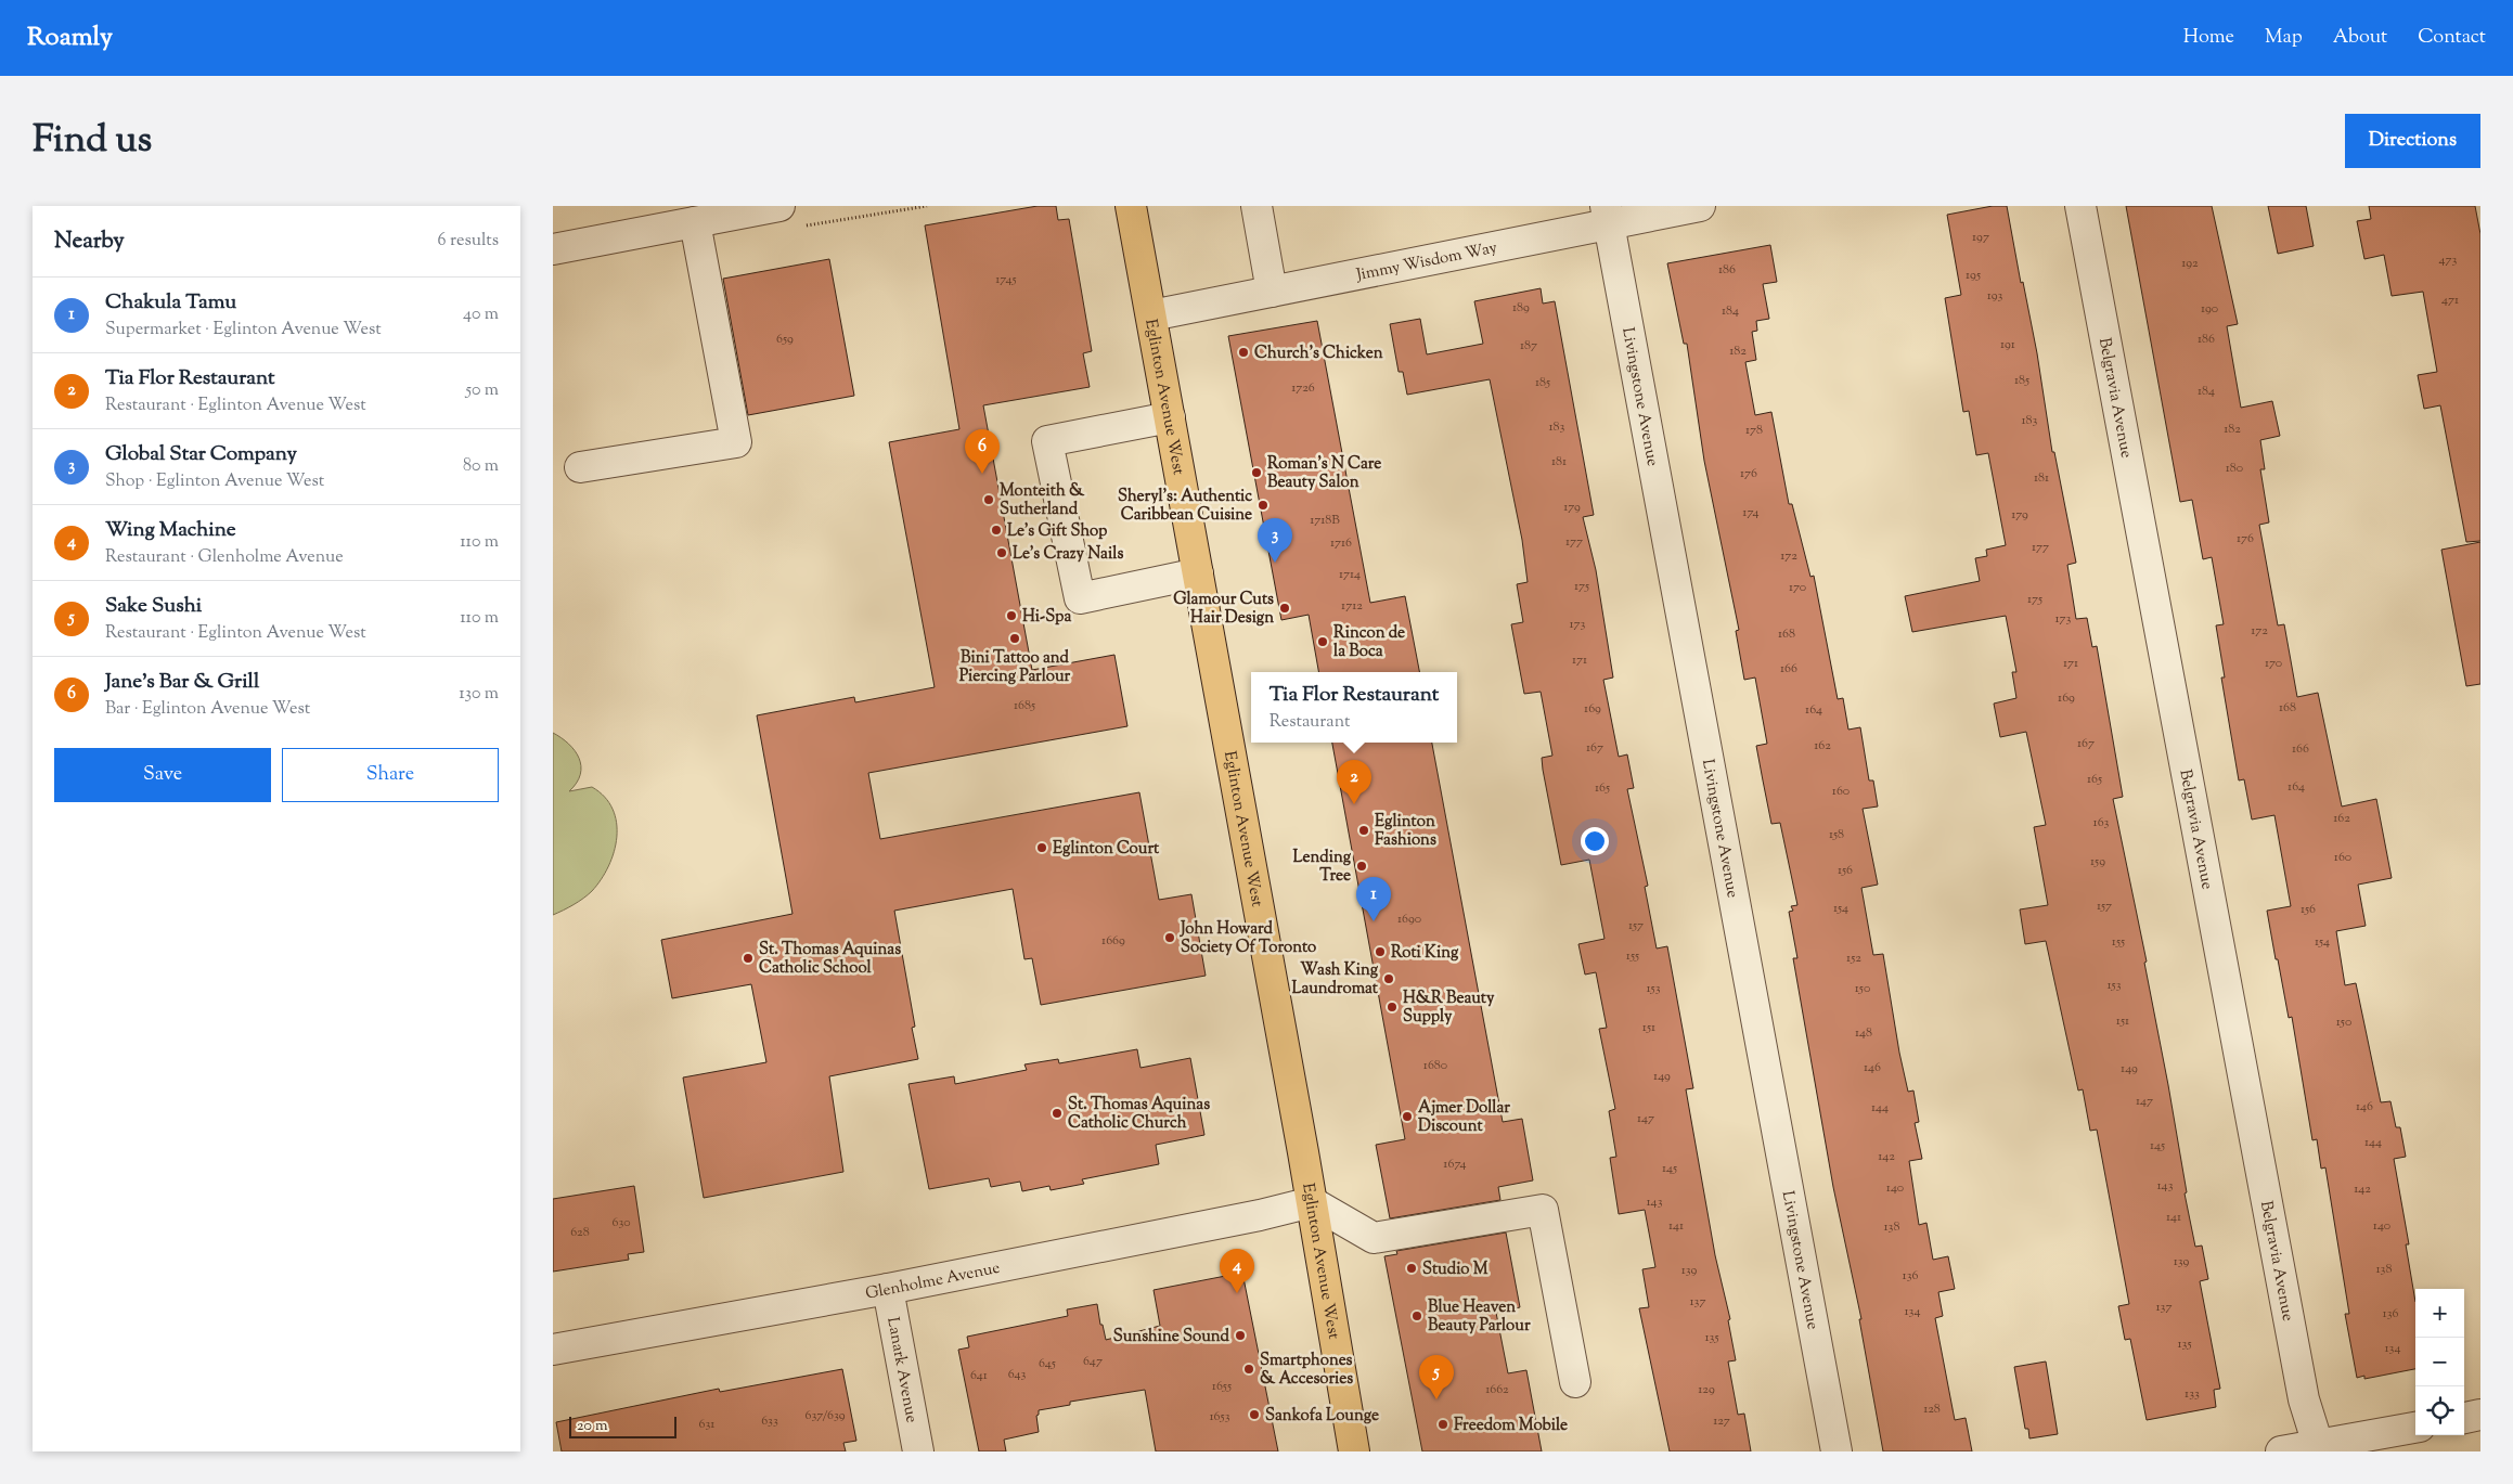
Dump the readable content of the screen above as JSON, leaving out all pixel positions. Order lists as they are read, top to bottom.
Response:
{
  "streets": {
    "main road": ["Eglinton Avenue West"],
    "street": [
      "Jimmy Wisdom Way",
      "Livingstone Avenue",
      "Belgravia Avenue",
      "Glenholme Avenue",
      "Lanark Avenue"
    ]
  },
  "crossings": [
    ["Jimmy Wisdom Way", "Eglinton Avenue West"],
    ["Jimmy Wisdom Way", "Livingstone Avenue"],
    ["Eglinton Avenue West", "Glenholme Avenue"],
    ["Glenholme Avenue", "Lanark Avenue"]
  ],
  "places": [
    "Church's Chicken",
    "Roman’s N Care Beauty Salon",
    "Monteith & Sutherland",
    "Sheryl's: Authentic Caribbean Cuisine",
    "Le's Gift Shop",
    "Le's Crazy Nails",
    "Glamour Cuts Hair Design",
    "Hi-Spa",
    "Bini Tattoo and Piercing Parlour",
    "Rincon de la Boca",
    "Eglinton Fashions",
    "Eglinton Court",
    "Lending Tree",
    "John Howard Society Of Toronto",
    "Roti King",
    "St. Thomas Aquinas Catholic School",
    "Wash King Laundromat",
    "H&R Beauty Supply",
    "St. Thomas Aquinas Catholic Church",
    "Ajmer Dollar Discount",
    "Studio M",
    "Blue Heaven Beauty Parlour",
    "Sunshine Sound",
    "Smartphones & Accesories",
    "Sankofa Lounge",
    "Freedom Mobile"
  ],
  "house_numbers": [
    "197",
    "473",
    "192",
    "186",
    "195",
    "1745",
    "193",
    "471",
    "189",
    "190",
    "184",
    "659",
    "186",
    "191",
    "187",
    "182",
    "185",
    "185",
    "1726",
    "184",
    "183",
    "183",
    "182",
    "178",
    "181",
    "180",
    "176",
    "181",
    "179",
    "174",
    "179",
    "1718B",
    "176",
    "177",
    "1716",
    "177",
    "172",
    "1714",
    "175",
    "170",
    "175",
    "1712",
    "173",
    "173",
    "172",
    "168",
    "171",
    "171",
    "170",
    "166",
    "169",
    "1685",
    "168",
    "169",
    "164",
    "167",
    "162",
    "167",
    "166",
    "165",
    "164",
    "165",
    "160",
    "162",
    "163",
    "158",
    "160",
    "159",
    "156",
    "157",
    "154",
    "156",
    "1690",
    "157",
    "1669",
    "155",
    "154",
    "155",
    "152",
    "153",
    "153",
    "150",
    "151",
    "150",
    "151",
    "148",
    "1680",
    "146",
    "149",
    "149",
    "147",
    "146",
    "144",
    "147",
    "144",
    "145",
    "142",
    "1674",
    "145",
    "143",
    "140",
    "142",
    "143",
    "141",
    "630",
    "141",
    "140",
    "138",
    "628",
    "139",
    "138",
    "139",
    "136",
    "137",
    "137",
    "134",
    "136",
    "135",
    "135",
    "134",
    "647",
    "645",
    "643",
    "641",
    "1655",
    "1662",
    "129",
    "133",
    "128",
    "637/639",
    "1653",
    "633",
    "127",
    "631"
  ],
  "scale_bar": "20 m",
  "page": {
    "header": "Roamly",
    "nav": [
      "Home",
      "Map",
      "About",
      "Contact"
    ],
    "title": "Find us",
    "buttons": [
      "Directions",
      ["Save", "Share"]
    ],
    "heading": ["Nearby", "6 results"],
    "list": [
      {
        "mark": "1",
        "name": "Chakula Tamu",
        "note": "Supermarket · Eglinton Avenue West",
        "value": "40 m"
      },
      {
        "mark": "2",
        "name": "Tia Flor Restaurant",
        "note": "Restaurant · Eglinton Avenue West",
        "value": "50 m"
      },
      {
        "mark": "3",
        "name": "Global Star Company",
        "note": "Shop · Eglinton Avenue West",
        "value": "80 m"
      },
      {
        "mark": "4",
        "name": "Wing Machine",
        "note": "Restaurant · Glenholme Avenue",
        "value": "110 m"
      },
      {
        "mark": "5",
        "name": "Sake Sushi",
        "note": "Restaurant · Eglinton Avenue West",
        "value": "110 m"
      },
      {
        "mark": "6",
        "name": "Jane's Bar & Grill",
        "note": "Bar · Eglinton Avenue West",
        "value": "130 m"
      }
    ],
    "pins": [
      "6",
      "3",
      "2",
      "1",
      "4",
      "5"
    ],
    "popup": ["Tia Flor Restaurant", "Restaurant"],
    "map_buttons": ["+", "−"],
    "scale": "20 m"
  }
}
